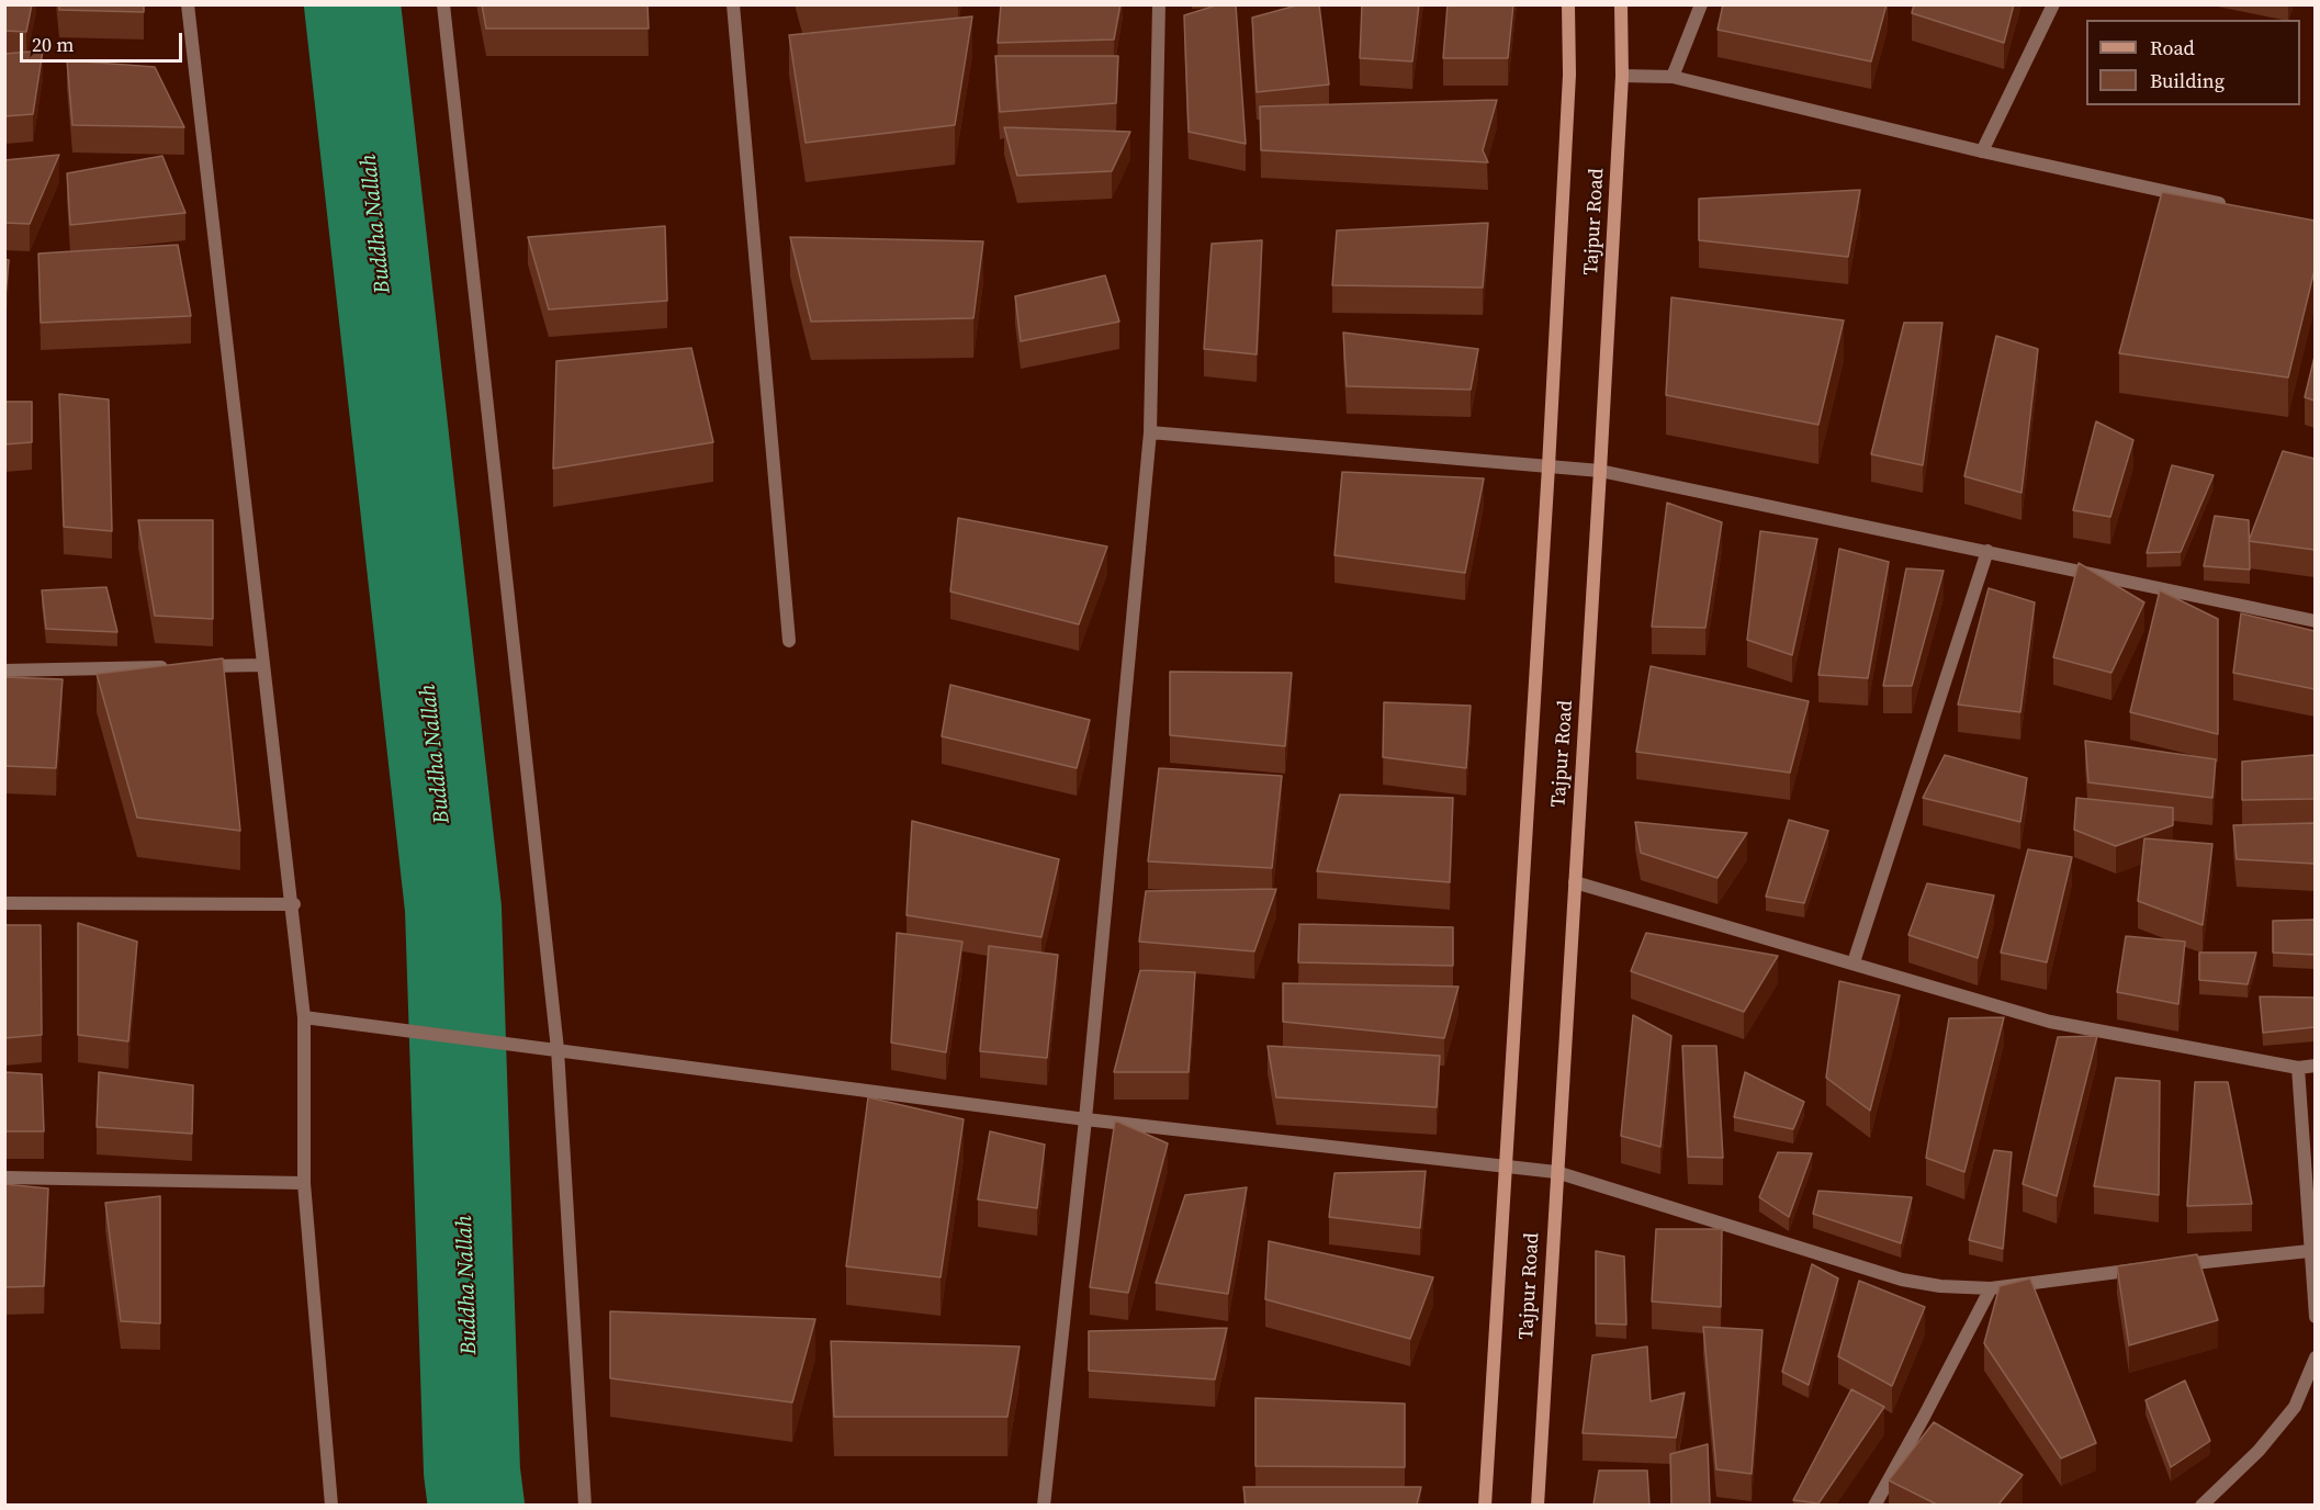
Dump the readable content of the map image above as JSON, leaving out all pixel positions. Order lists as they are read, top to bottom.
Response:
{
  "streets": {
    "main road": ["Tajpur Road"]
  },
  "water": ["Buddha Nallah"],
  "legend": ["Road", "Building"],
  "scale_bar": "20 m"
}
